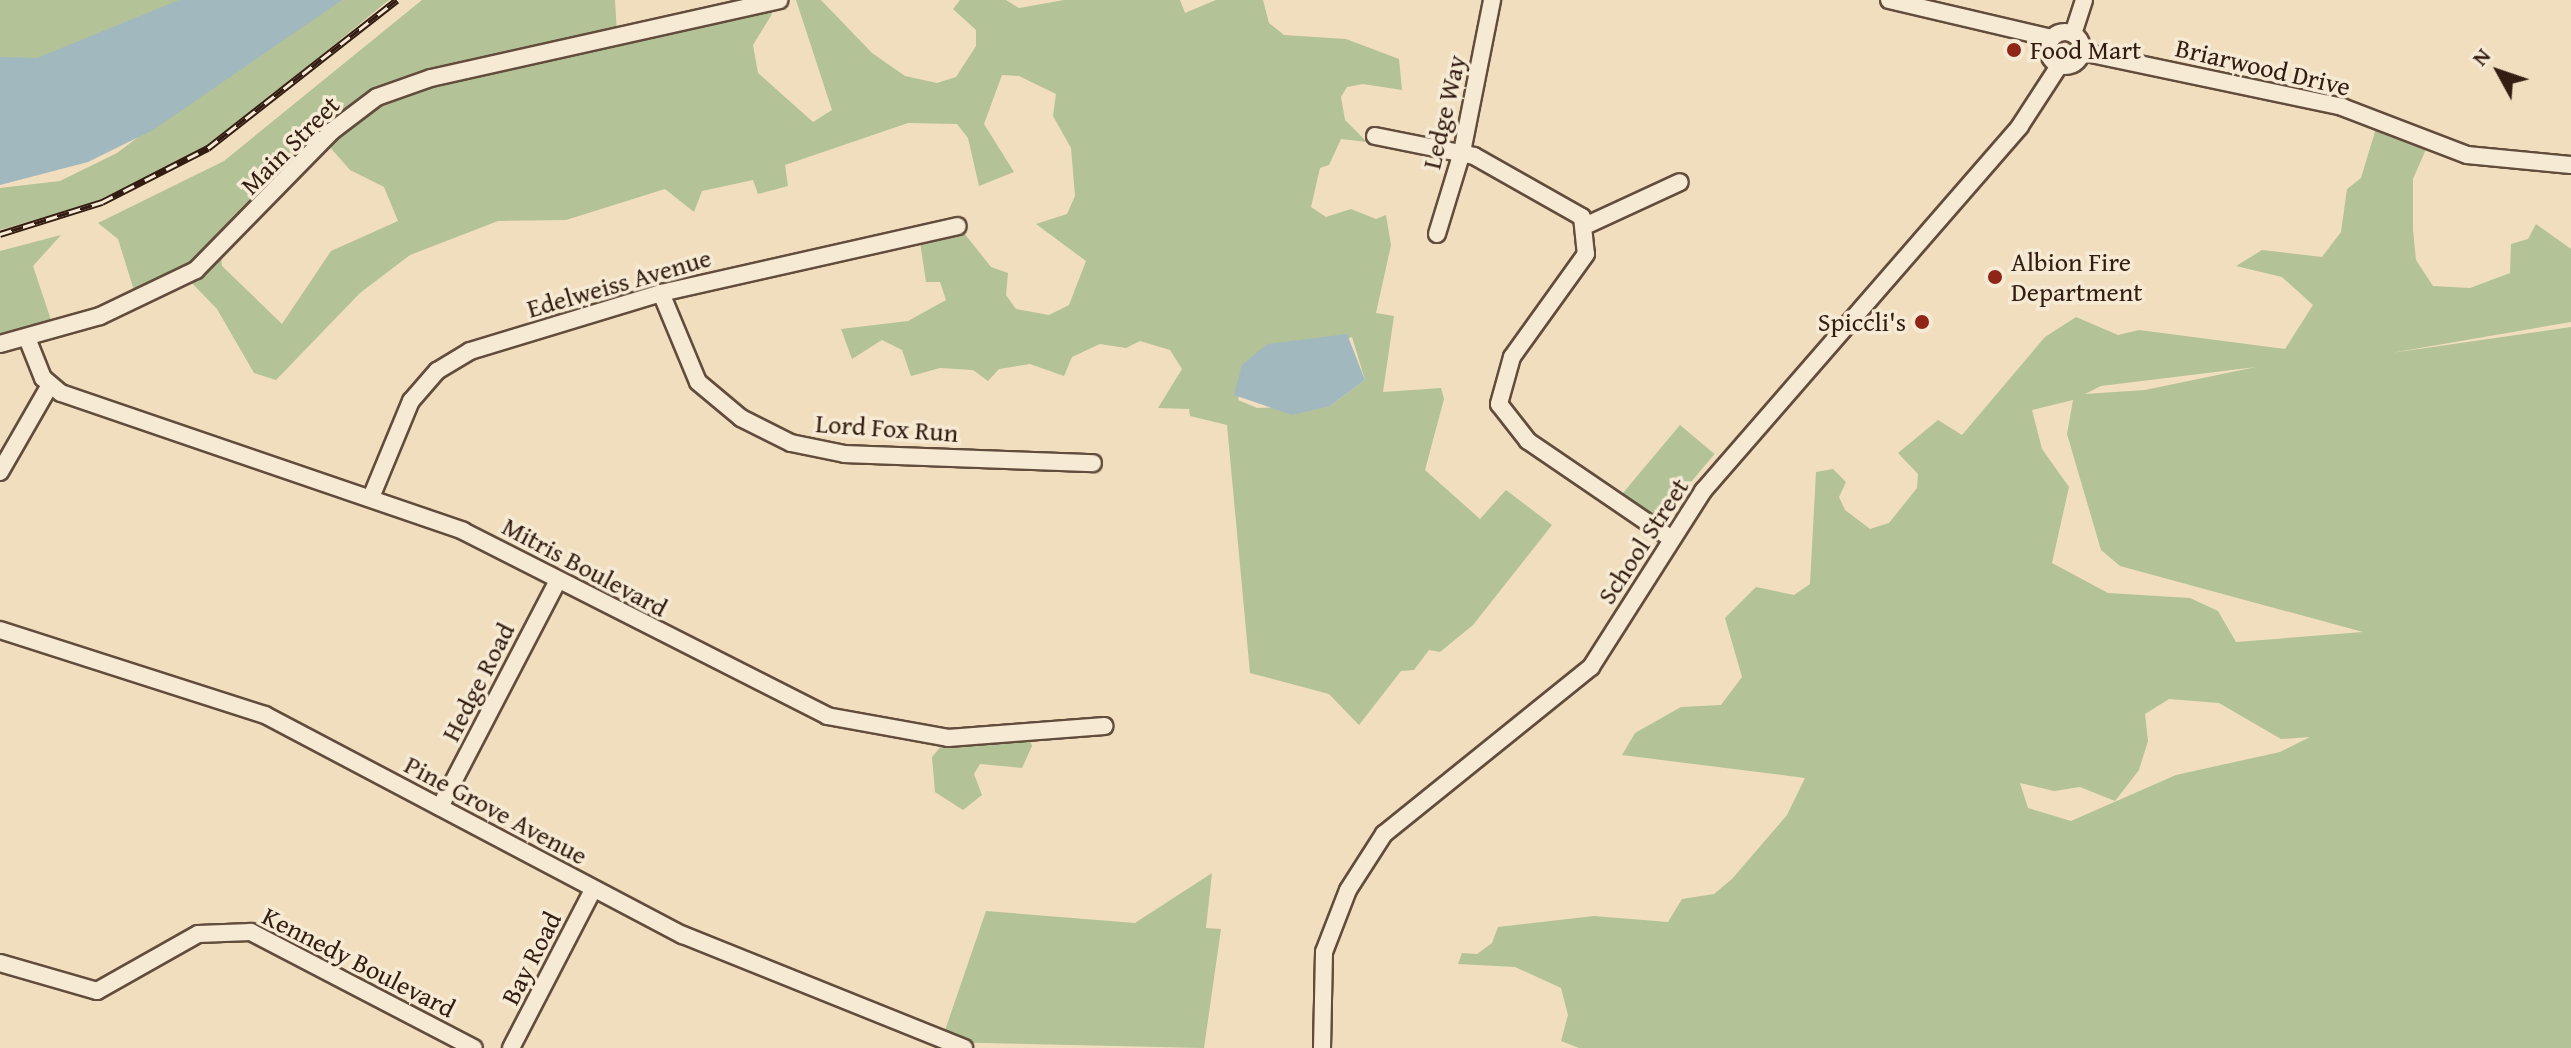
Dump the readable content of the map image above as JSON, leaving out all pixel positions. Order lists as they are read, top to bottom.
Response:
{
  "streets": {
    "street": [
      "Briarwood Drive",
      "Ledge Way",
      "Main Street",
      "Edelweiss Avenue",
      "Lord Fox Run",
      "School Street",
      "Mitris Boulevard",
      "Hedge Road",
      "Pine Grove Avenue",
      "Bay Road",
      "Kennedy Boulevard"
    ]
  },
  "crossings": [
    ["Briarwood Drive", "School Street"],
    ["Edelweiss Avenue", "Lord Fox Run"],
    ["Edelweiss Avenue", "Mitris Boulevard"],
    ["Mitris Boulevard", "Hedge Road"],
    ["Hedge Road", "Pine Grove Avenue"],
    ["Pine Grove Avenue", "Bay Road"]
  ],
  "places": ["Food Mart", "Albion Fire Department", "Spiccli's"],
  "north": "top left"
}
